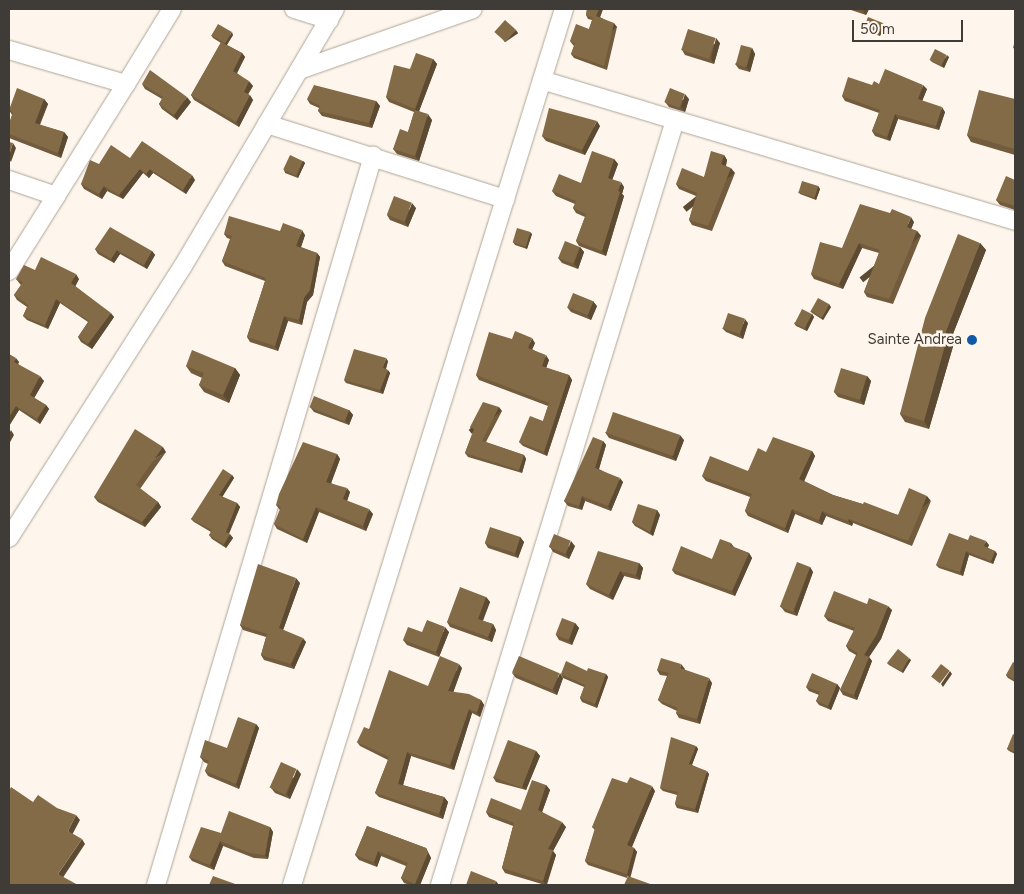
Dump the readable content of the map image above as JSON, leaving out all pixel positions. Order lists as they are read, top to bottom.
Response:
{
  "places": ["Sainte Andrea"],
  "scale_bar": "50 m"
}
